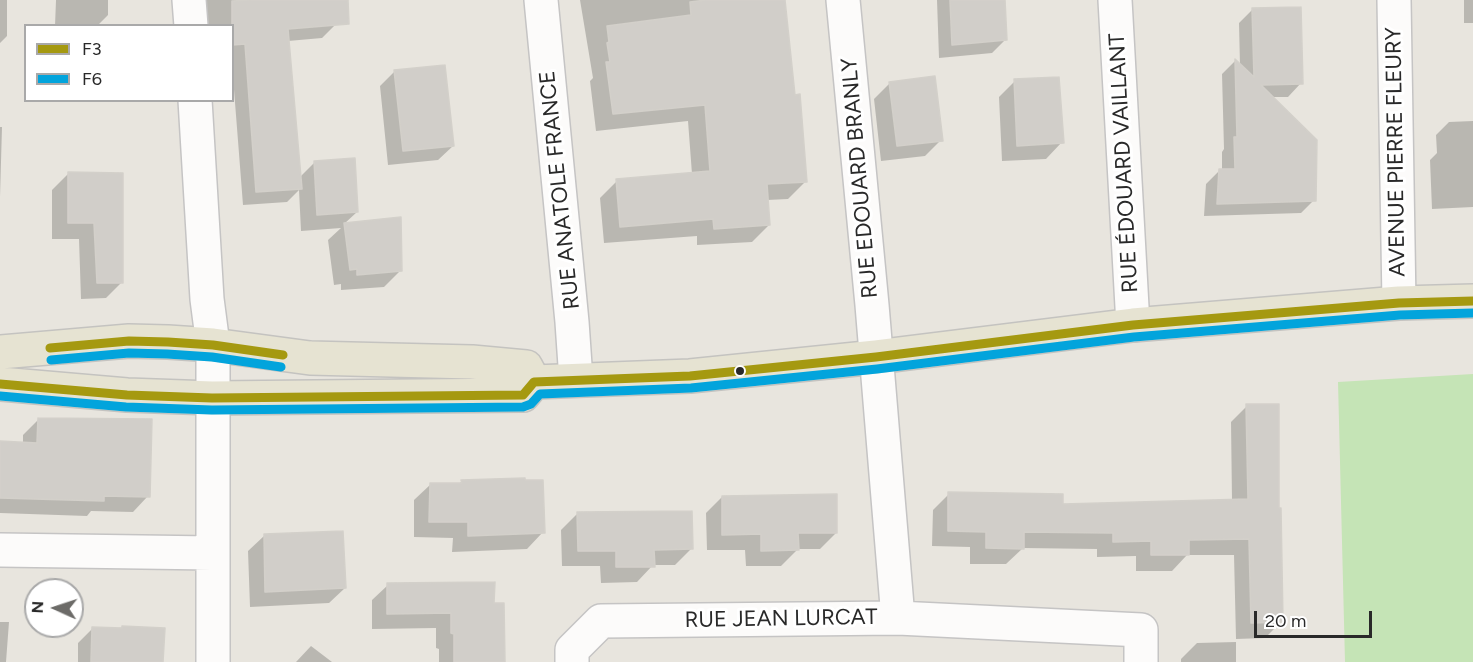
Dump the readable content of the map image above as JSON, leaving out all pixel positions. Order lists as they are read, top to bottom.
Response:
{
  "streets": {
    "street": [
      "AVENUE PIERRE FLEURY",
      "RUE ÉDOUARD VAILLANT",
      "RUE EDOUARD BRANLY",
      "RUE ANATOLE FRANCE",
      "RUE JEAN LURCAT"
    ]
  },
  "crossings": [
    ["RUE EDOUARD BRANLY", "RUE JEAN LURCAT"]
  ],
  "lines": ["transit line F3", "transit line F6"],
  "legend": ["F3", "F6"],
  "scale_bar": "20 m",
  "north": "left"
}
